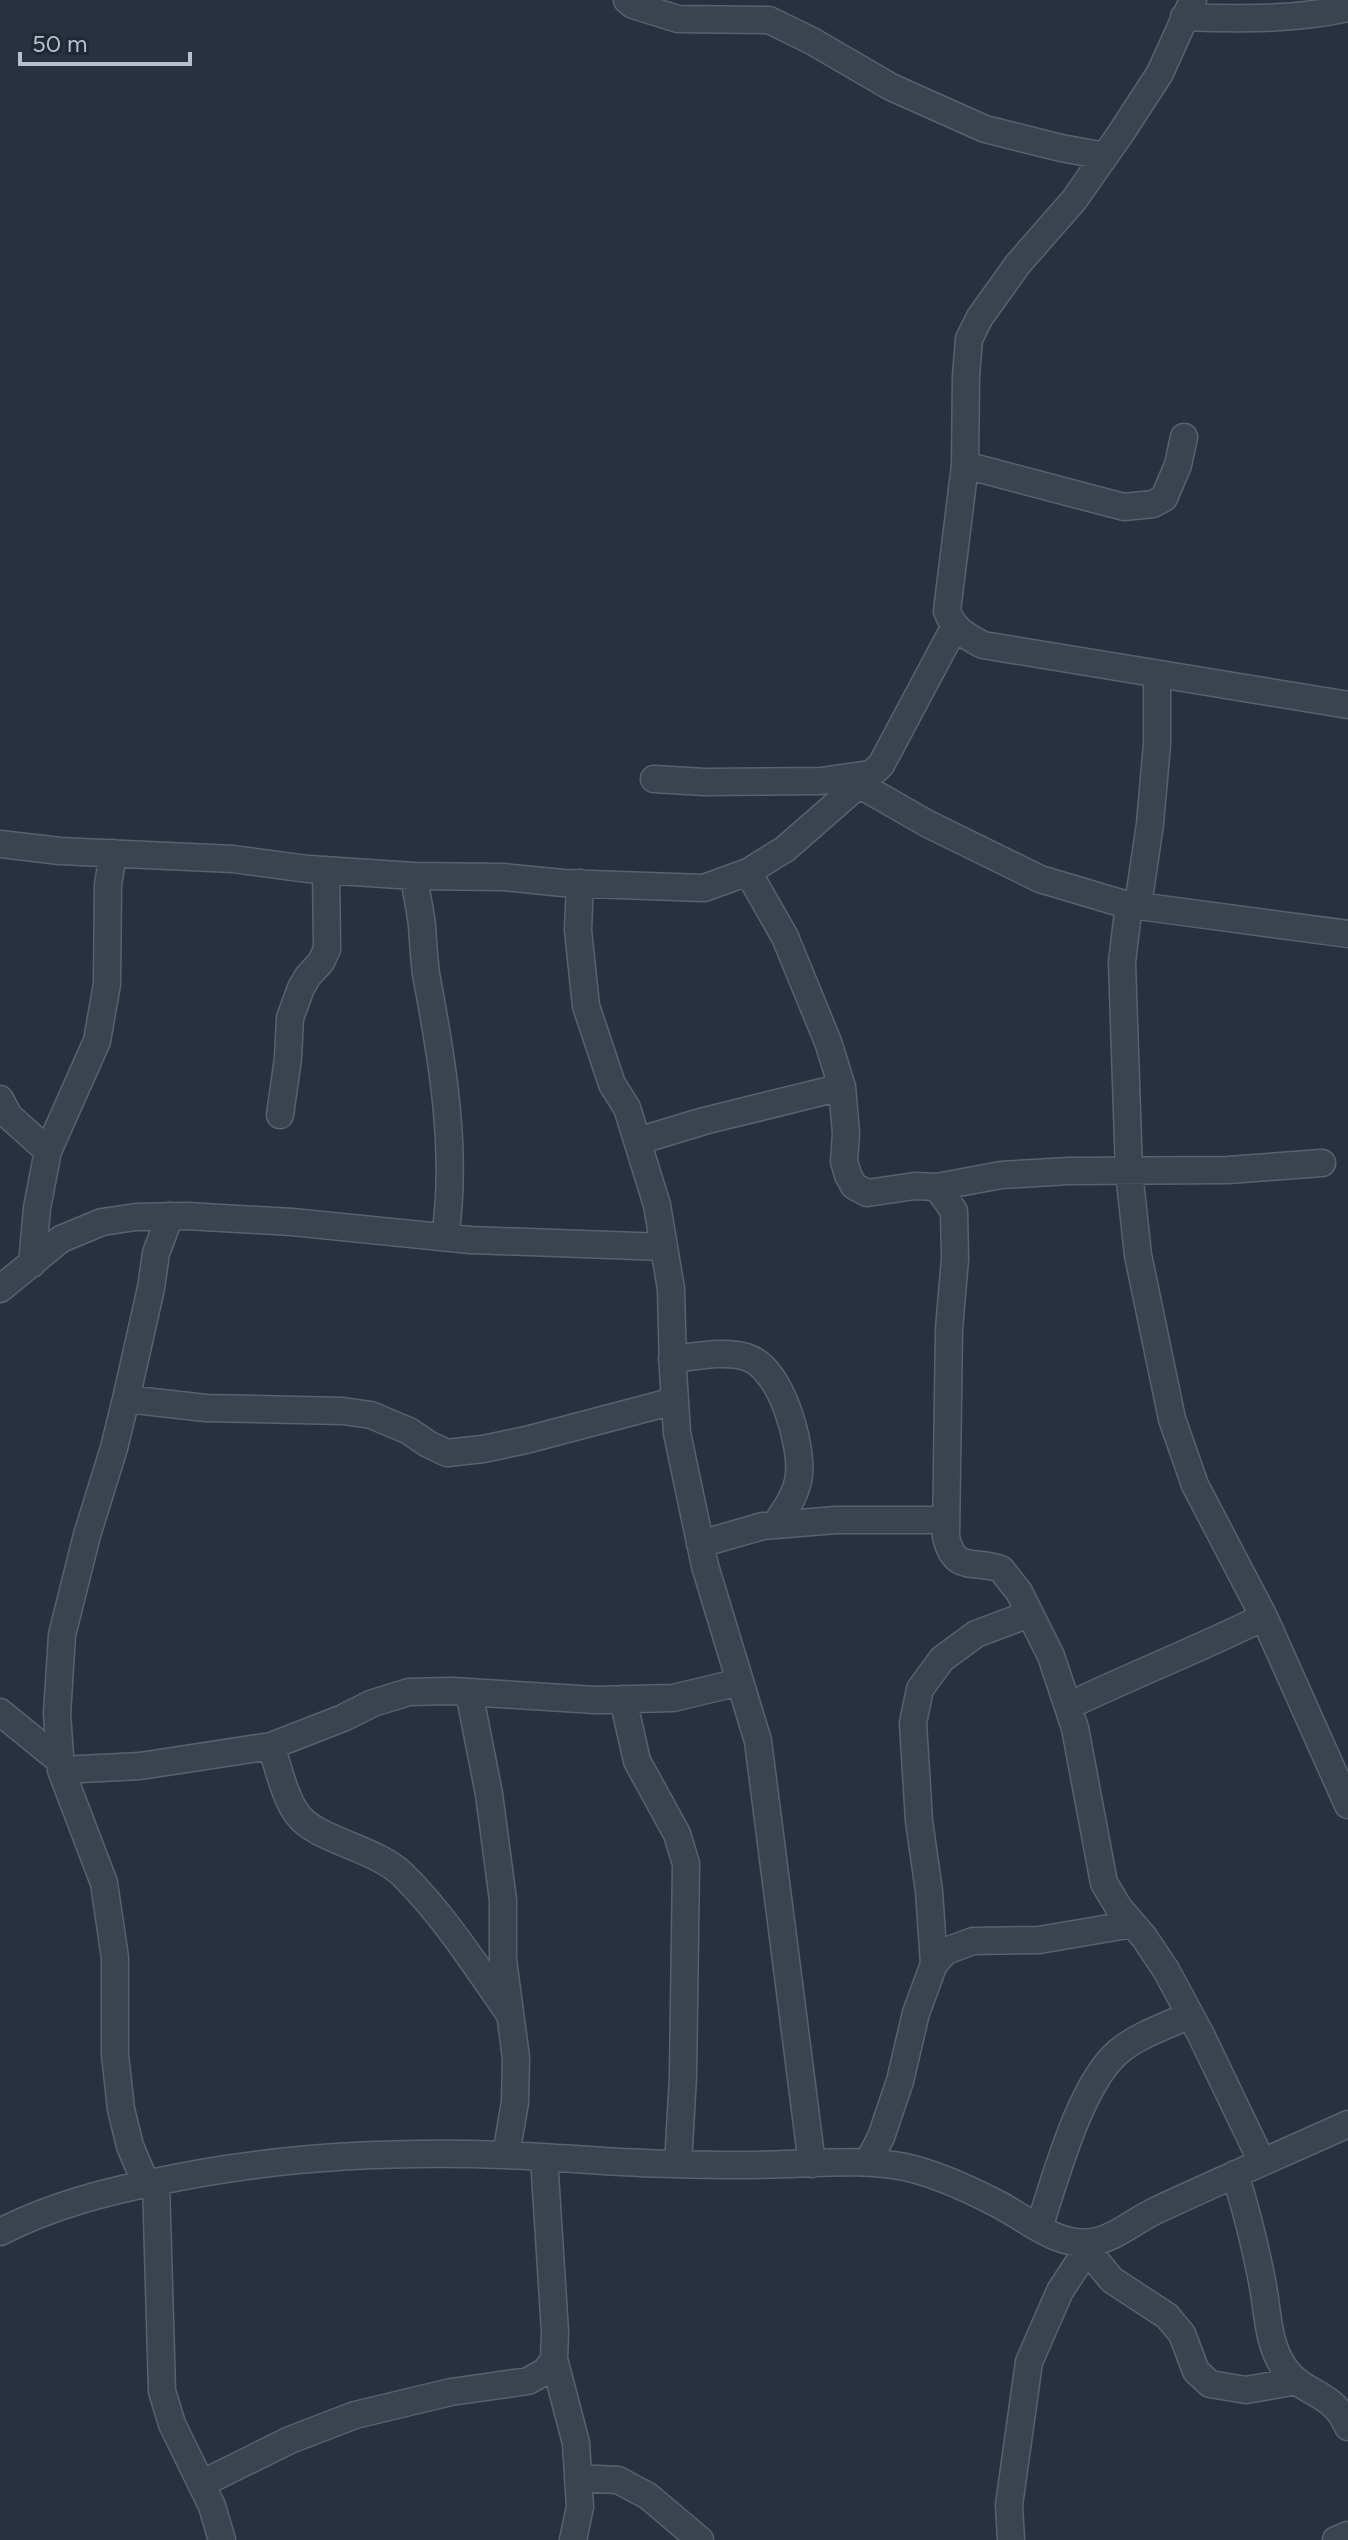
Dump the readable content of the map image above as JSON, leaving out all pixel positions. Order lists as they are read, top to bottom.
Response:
{
  "scale_bar": "50 m"
}
